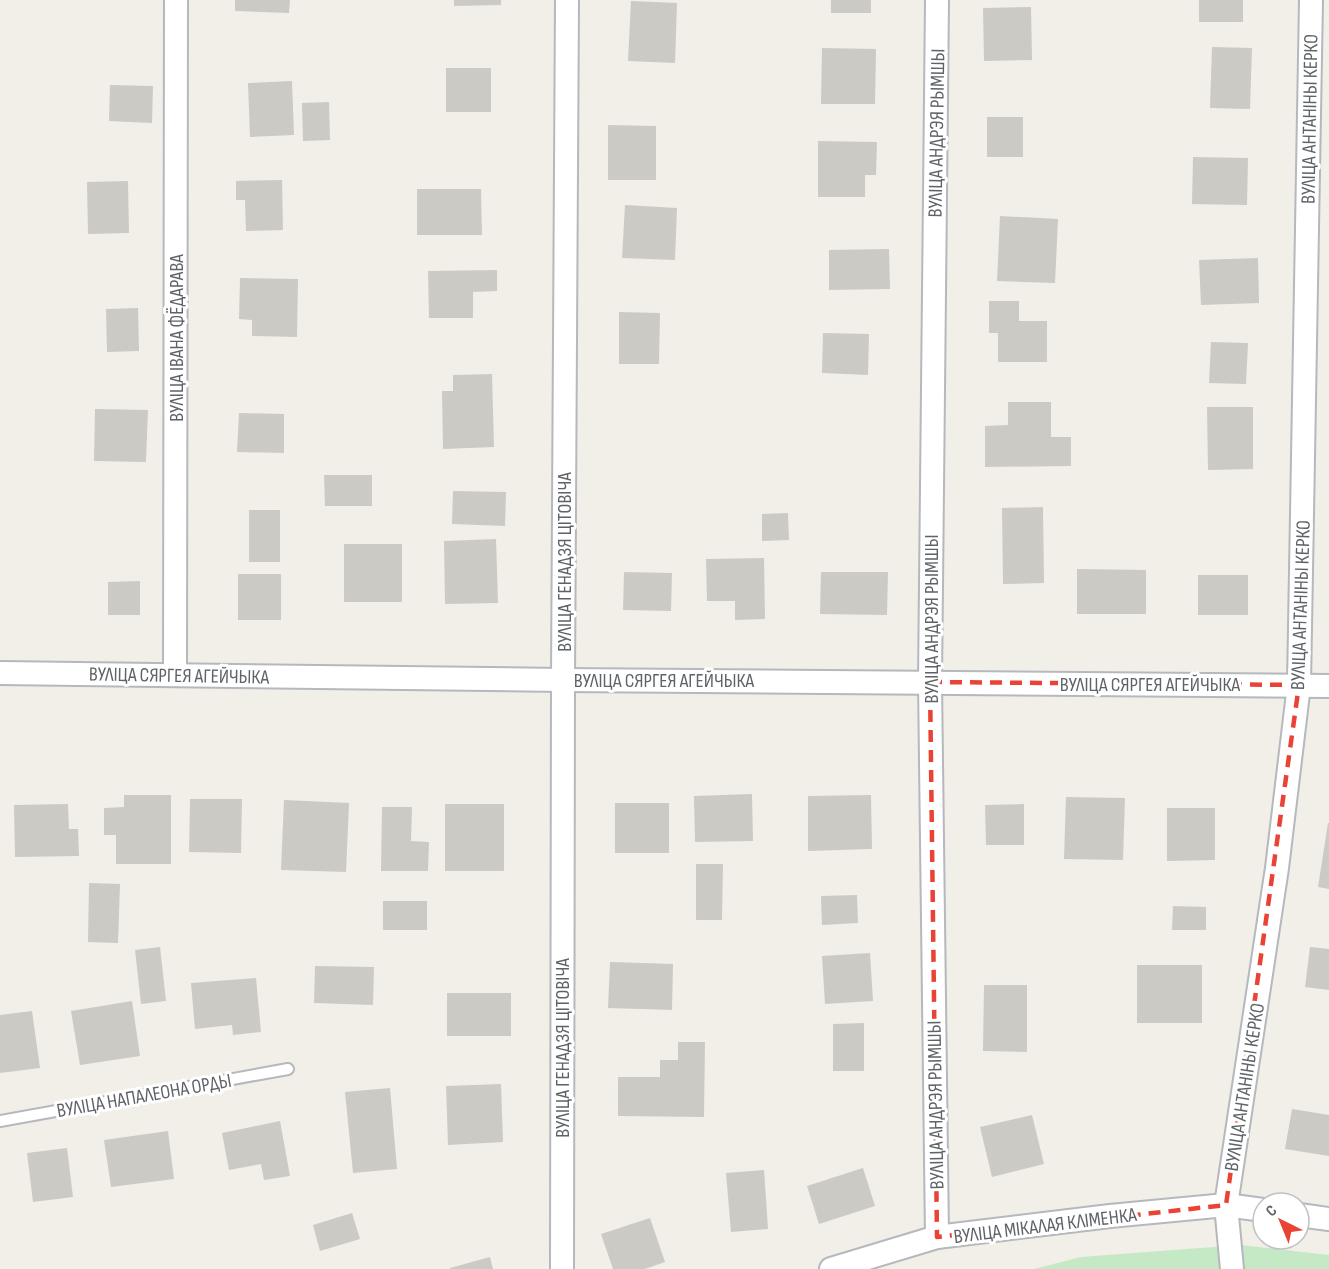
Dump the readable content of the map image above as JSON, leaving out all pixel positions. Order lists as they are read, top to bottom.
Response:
{
  "streets": {
    "street": [
      "ВУЛІЦА АНТАНІНЫ КЕРКО",
      "ВУЛІЦА АНДРЭЯ РЫМШЫ",
      "ВУЛІЦА ІВАНА ФЁДАРАВА",
      "ВУЛІЦА ГЕНАДЗЯ ЦІТОВІЧА",
      "ВУЛІЦА СЯРГЕЯ АГЕЙЧЫКА",
      "ВУЛІЦА МІКАЛАЯ КЛІМЕНКА"
    ],
    "lane": ["ВУЛІЦА НАПАЛЕОНА ОРДЫ"]
  },
  "crossings": [
    ["ВУЛІЦА АНТАНІНЫ КЕРКО", "ВУЛІЦА СЯРГЕЯ АГЕЙЧЫКА"],
    ["ВУЛІЦА АНТАНІНЫ КЕРКО", "ВУЛІЦА МІКАЛАЯ КЛІМЕНКА"],
    ["ВУЛІЦА АНДРЭЯ РЫМШЫ", "ВУЛІЦА СЯРГЕЯ АГЕЙЧЫКА"],
    ["ВУЛІЦА АНДРЭЯ РЫМШЫ", "ВУЛІЦА МІКАЛАЯ КЛІМЕНКА"],
    ["ВУЛІЦА ІВАНА ФЁДАРАВА", "ВУЛІЦА СЯРГЕЯ АГЕЙЧЫКА"],
    ["ВУЛІЦА ГЕНАДЗЯ ЦІТОВІЧА", "ВУЛІЦА СЯРГЕЯ АГЕЙЧЫКА"]
  ],
  "north": "top left"
}
